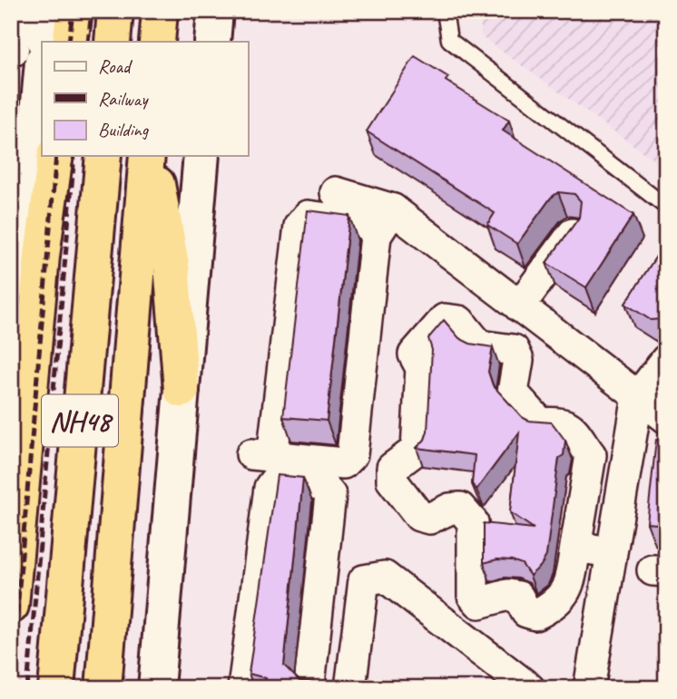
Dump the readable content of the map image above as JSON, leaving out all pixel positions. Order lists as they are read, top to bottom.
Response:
{
  "streets": {
    "highway": ["NH48"]
  },
  "legend": ["Road", "Railway", "Building"]
}
